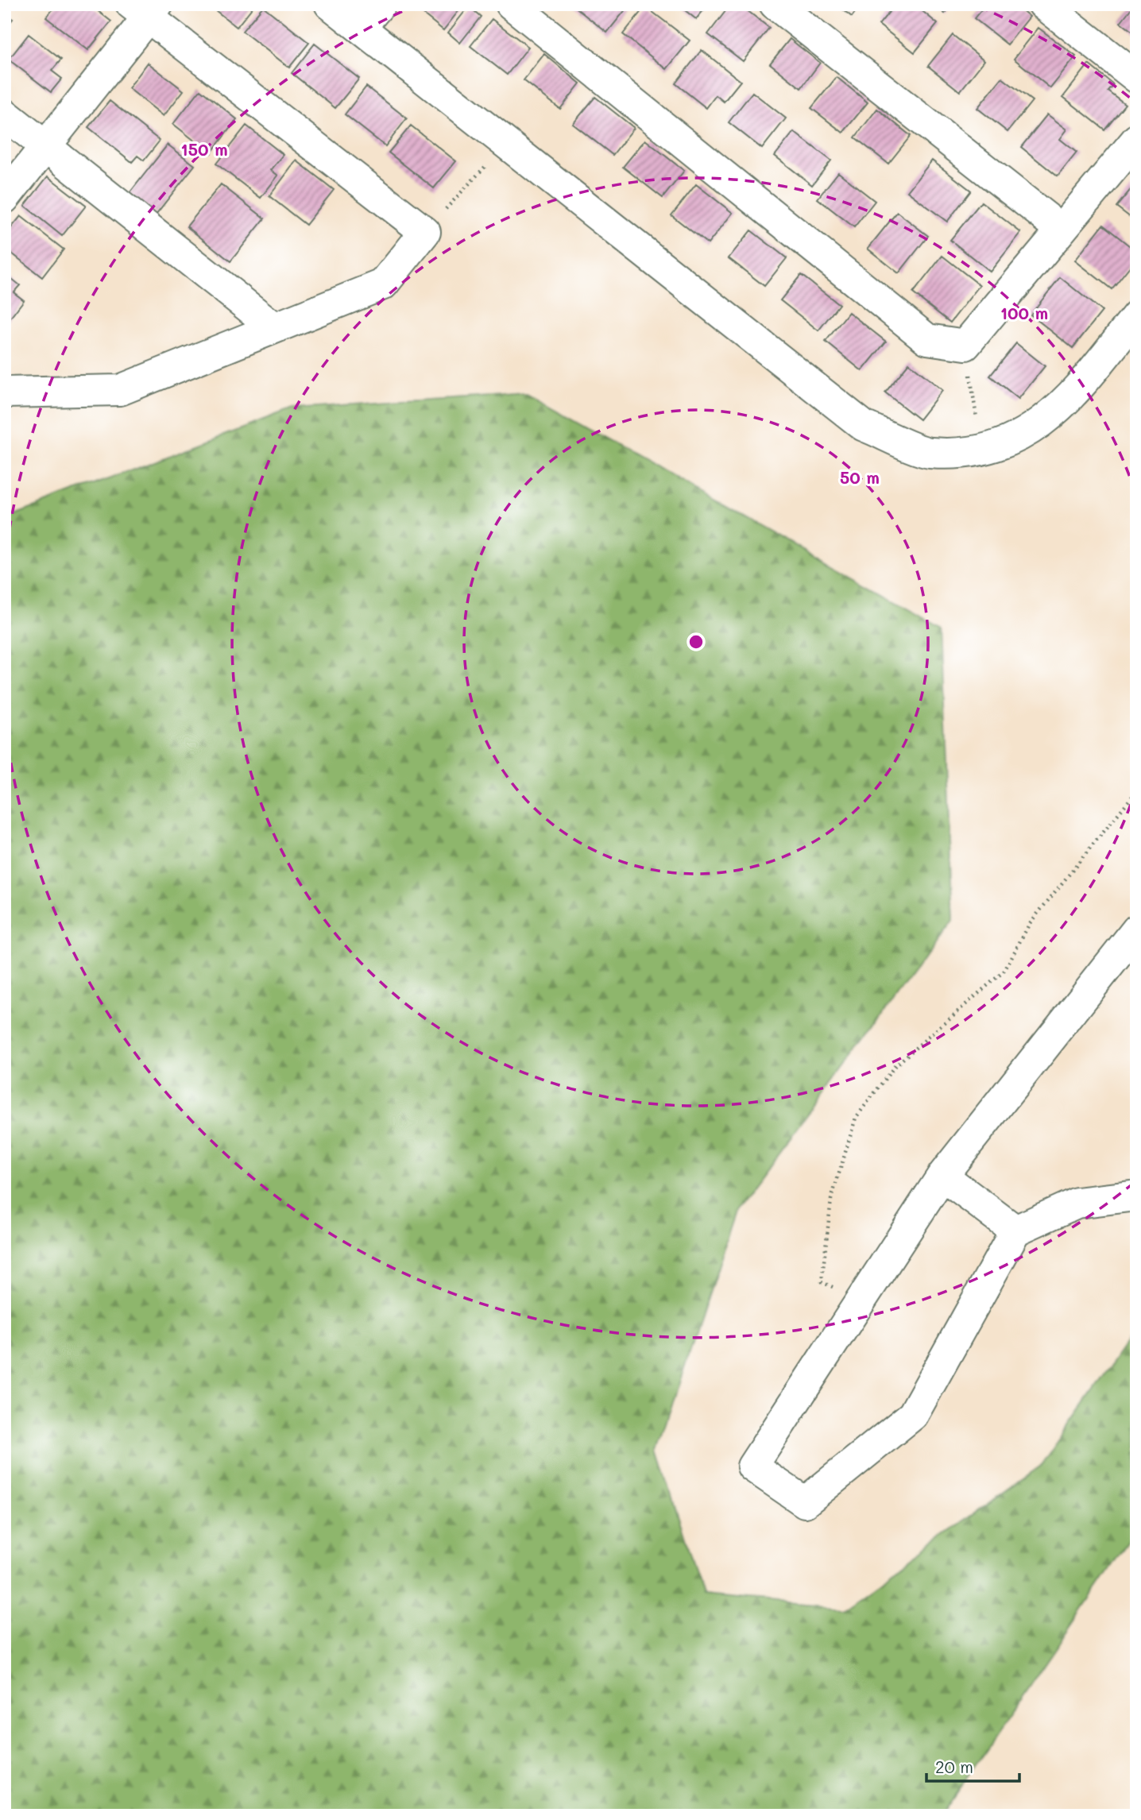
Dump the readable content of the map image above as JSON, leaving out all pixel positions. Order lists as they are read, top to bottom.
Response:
{
  "scale_bar": "20 m",
  "rings": ["150 m", "100 m", "50 m"]
}
